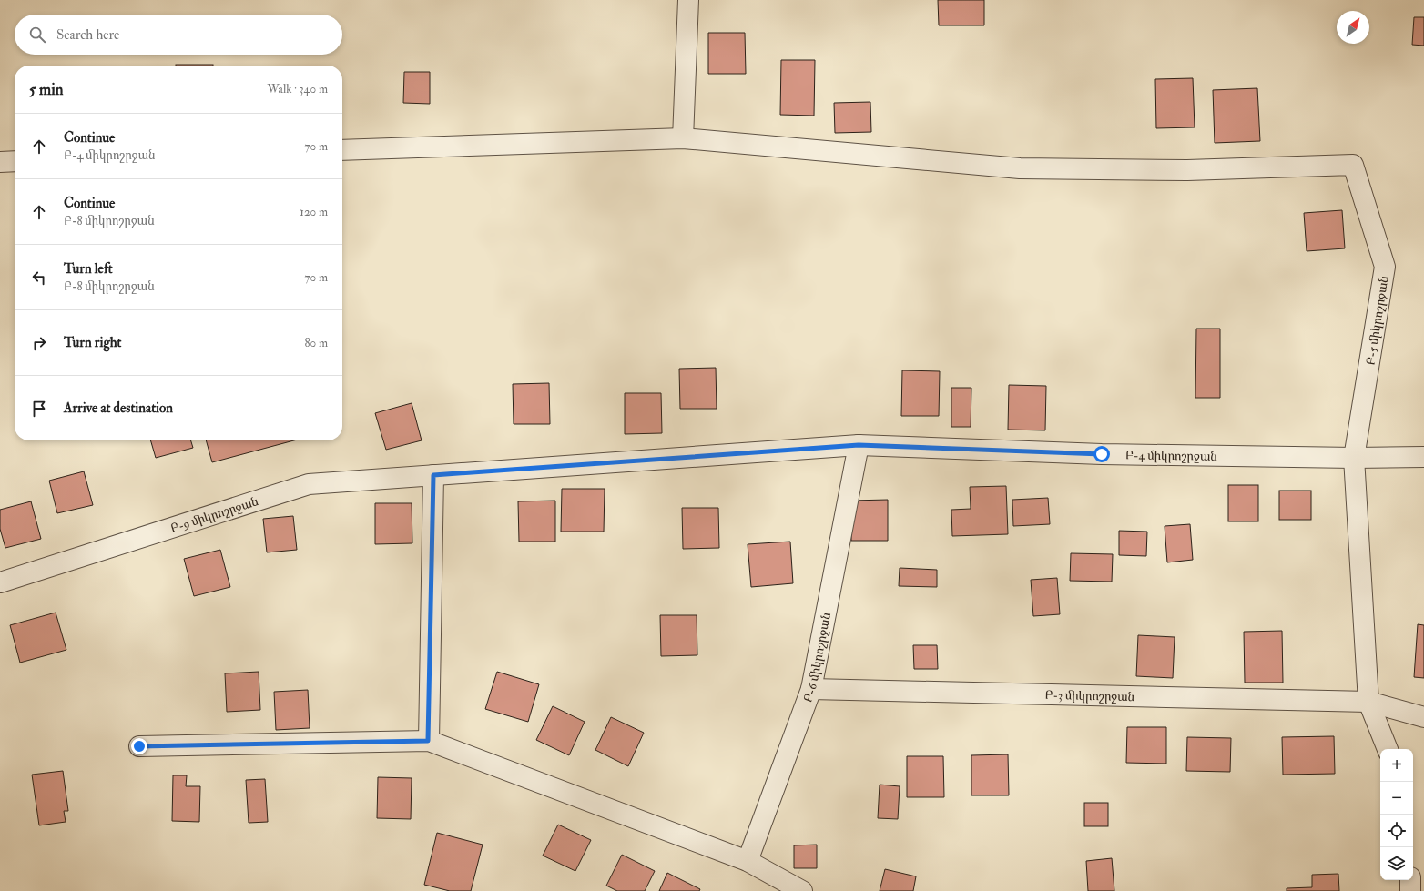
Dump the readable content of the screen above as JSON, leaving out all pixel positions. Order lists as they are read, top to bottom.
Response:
{
  "streets": {
    "street": [
      "Բ-5 միկրոշրջան",
      "Բ-4 միկրոշրջան",
      "Բ-9 միկրոշրջան",
      "Բ-6 միկրոշրջան",
      "Բ-3 միկրոշրջան"
    ]
  },
  "crossings": [
    ["Բ-5 միկրոշրջան", "Բ-4 միկրոշրջան"],
    ["Բ-5 միկրոշրջան", "Բ-3 միկրոշրջան"],
    ["Բ-4 միկրոշրջան", "Բ-9 միկրոշրջան"],
    ["Բ-4 միկրոշրջան", "Բ-6 միկրոշրջան"],
    ["Բ-6 միկրոշրջան", "Բ-3 միկրոշրջան"]
  ],
  "north": "top right",
  "page": {
    "search": "Search here",
    "heading": ["5 min", "Walk · 340 m"],
    "list": [
      ["Continue", "Բ-4 միկրոշրջան", "70 m"],
      ["Continue", "Բ-8 միկրոշրջան", "120 m"],
      ["Turn left", "Բ-8 միկրոշրջան", "70 m"],
      ["Turn right", "80 m"],
      "Arrive at destination"
    ],
    "map_buttons": ["+", "−"]
  }
}
